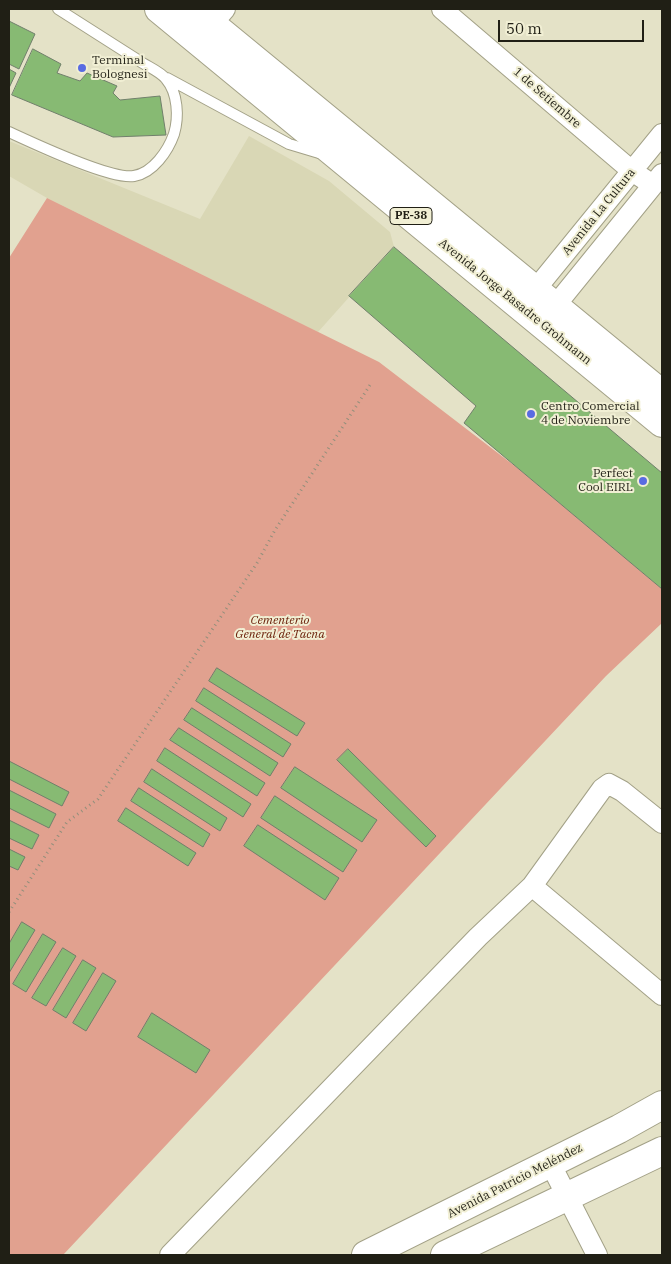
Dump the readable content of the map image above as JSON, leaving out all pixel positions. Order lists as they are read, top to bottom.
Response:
{
  "streets": {
    "main road": ["PE-38", "Avenida Jorge Basadre Grohmann", "Avenida Patricio Meléndez"],
    "street": ["1 de Setiembre", "Avenida La Cultura"]
  },
  "crossings": [
    ["1 de Setiembre", "Avenida La Cultura"],
    ["Avenida La Cultura", "Avenida Jorge Basadre Grohmann"]
  ],
  "parks": ["Cementerio General de Tacna"],
  "places": ["Terminal Bolognesi", "Centro Comercial 4 de Noviembre", "Perfect Cool EIRL"],
  "scale_bar": "50 m"
}
